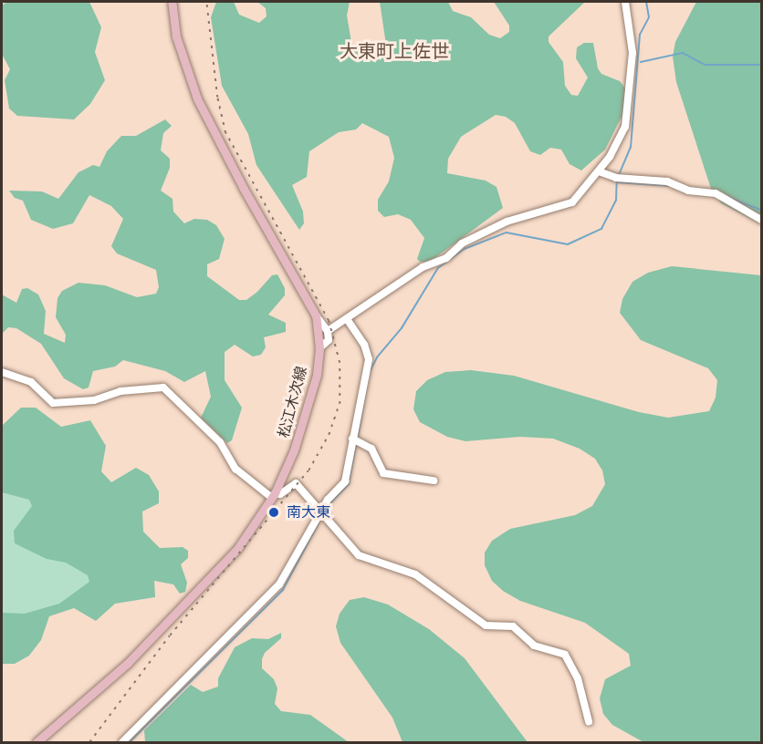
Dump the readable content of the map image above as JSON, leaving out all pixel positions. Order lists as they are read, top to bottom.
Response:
{
  "streets": {
    "main road": ["松江木次線"]
  },
  "districts": ["大東町上佐世"],
  "places": ["南大東"]
}
